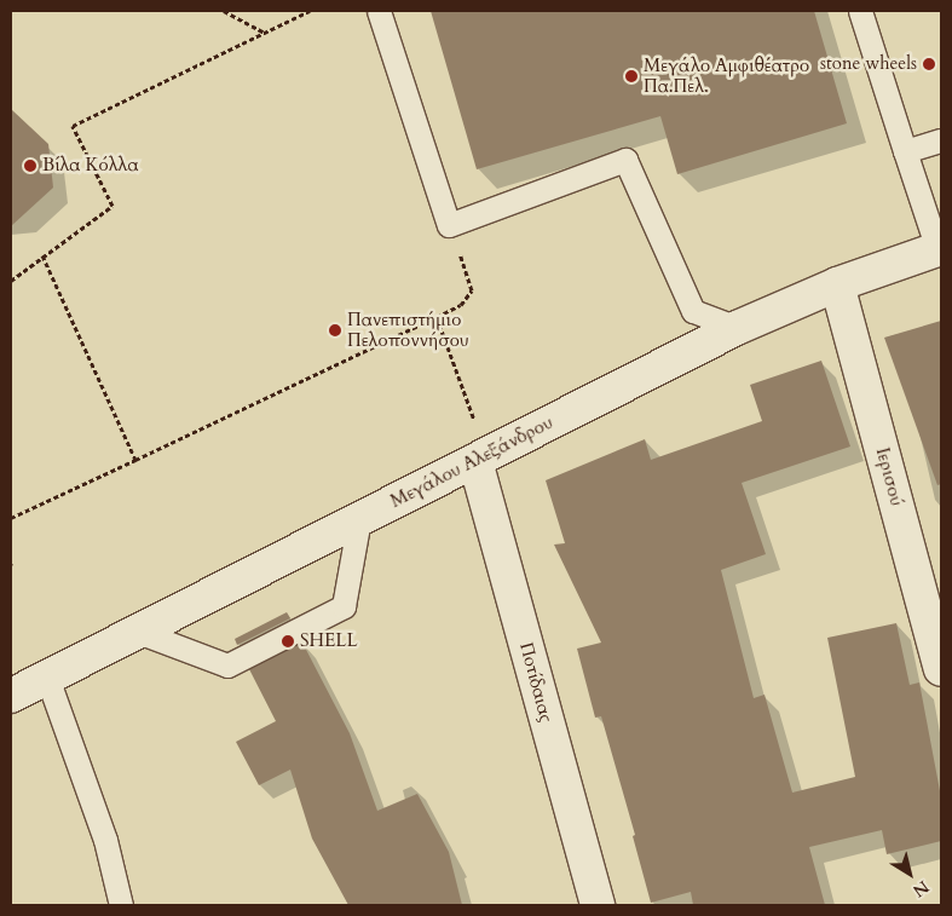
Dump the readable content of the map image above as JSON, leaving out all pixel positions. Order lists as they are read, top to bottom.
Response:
{
  "streets": {
    "main road": ["Μεγάλου Αλεξάνδρου", "Ιερισού", "Ποτίδαιας"]
  },
  "crossings": [
    ["Μεγάλου Αλεξάνδρου", "Ιερισού"],
    ["Μεγάλου Αλεξάνδρου", "Ποτίδαιας"]
  ],
  "places": [
    "stone wheels",
    "Μεγάλο Αμφιθέατρο Πα.Πελ.",
    "Βίλα Κόλλα",
    "Πανεπιστήμιο Πελοποννήσου",
    "SHELL"
  ],
  "north": "bottom right"
}
